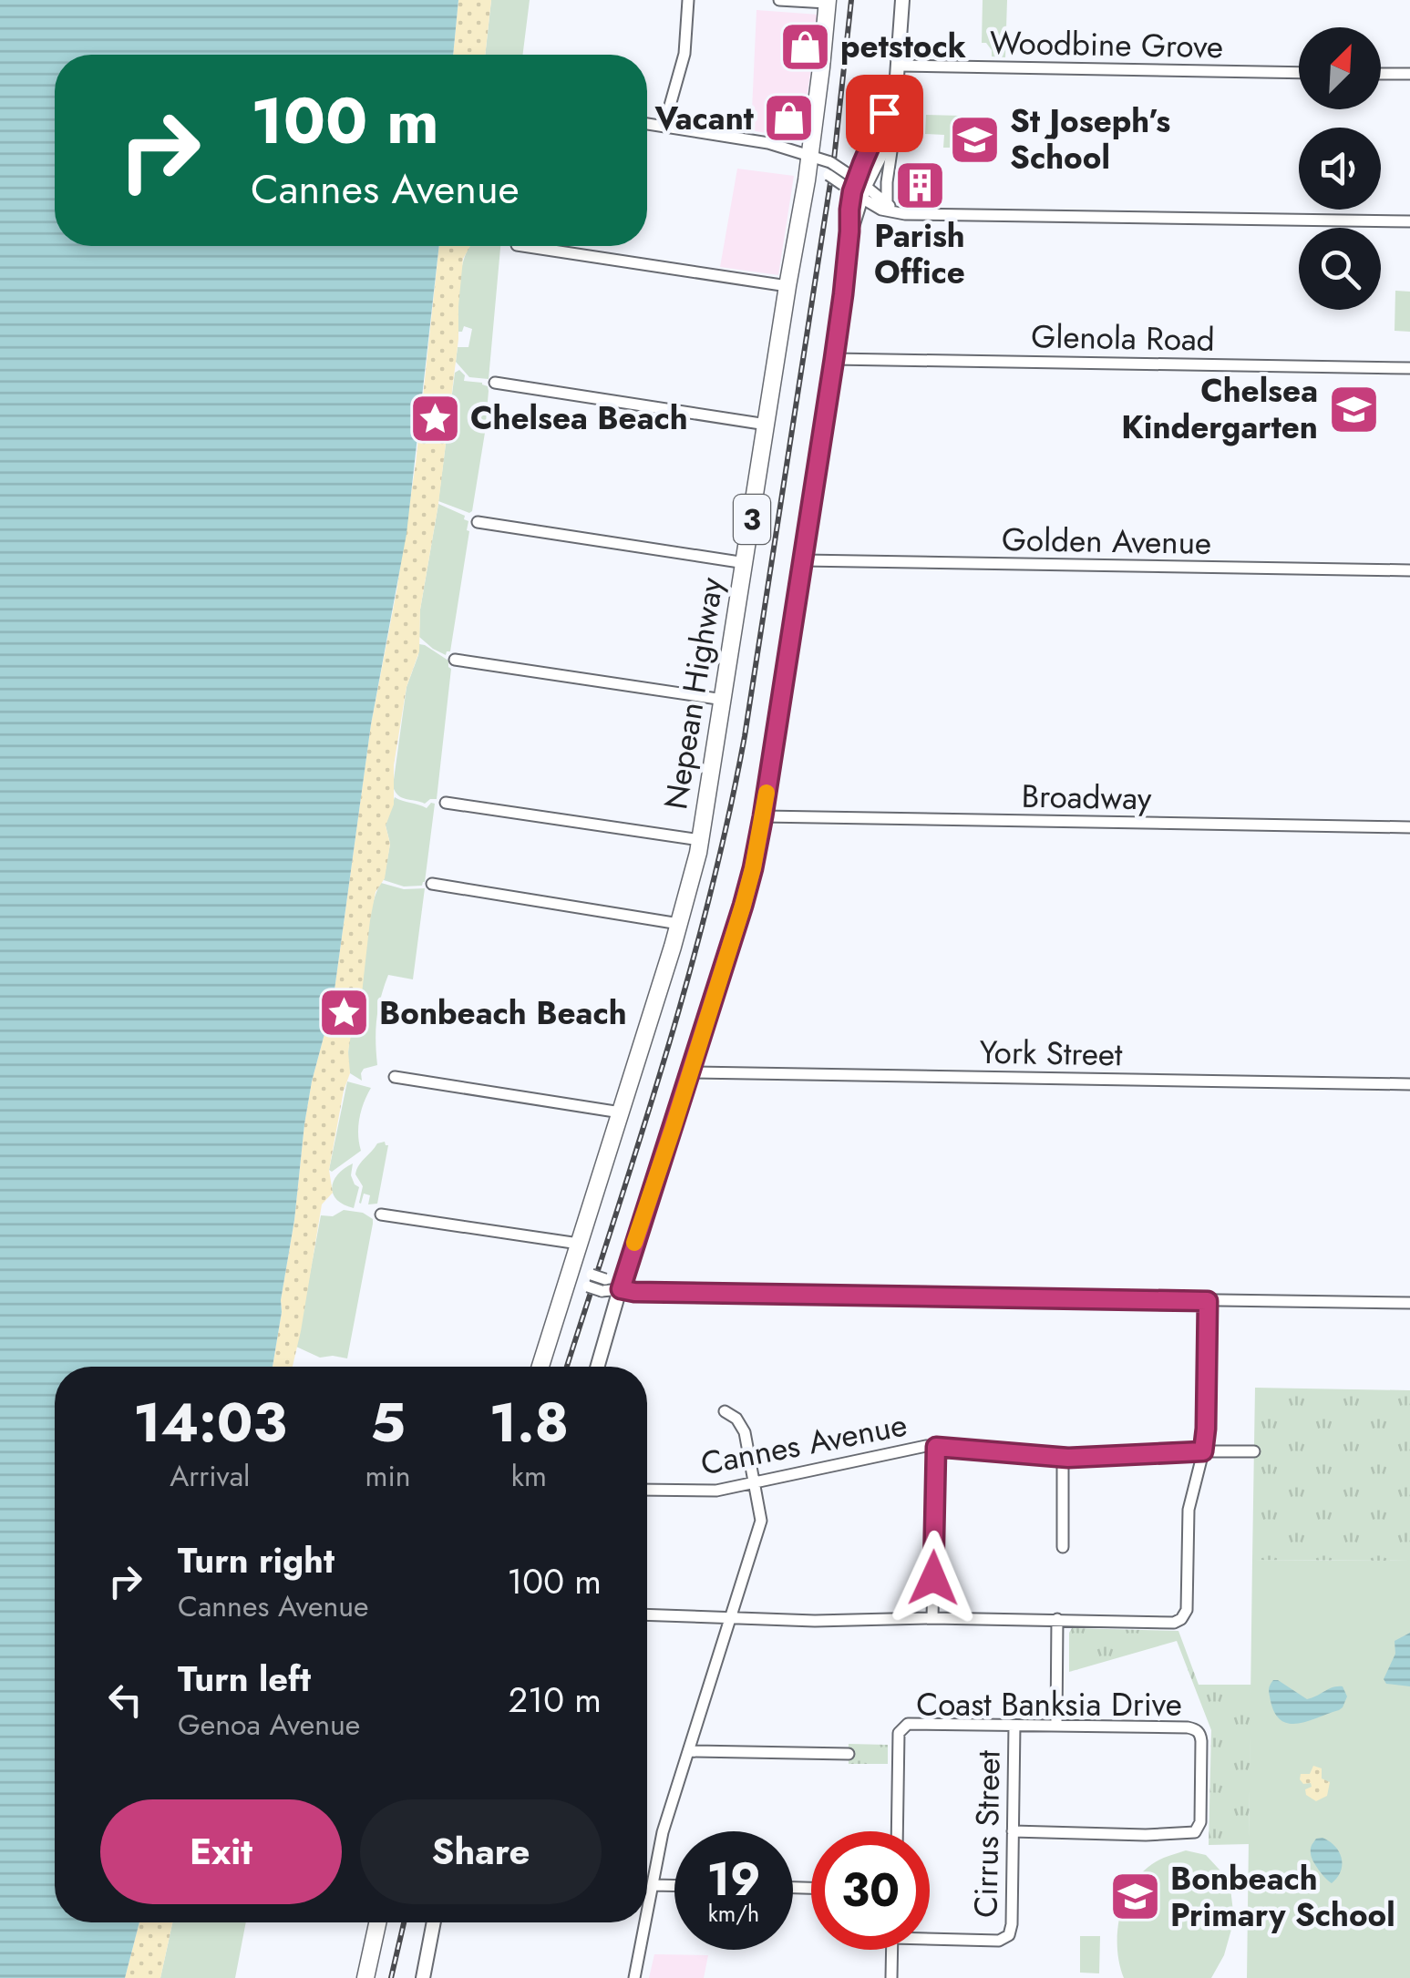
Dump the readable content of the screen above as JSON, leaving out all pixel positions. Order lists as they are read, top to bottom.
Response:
{
  "streets": {
    "highway": ["3", "Nepean Highway"],
    "street": [
      "Woodbine Grove",
      "Glenola Road",
      "Golden Avenue",
      "Broadway",
      "York Street",
      "Cannes Avenue",
      "Coast Banksia Drive",
      "Cirrus Street"
    ]
  },
  "crossings": [
    ["Coast Banksia Drive", "Cirrus Street"]
  ],
  "places": {
    "shop": ["petstock", "Vacant"],
    "school or university": ["St Joseph’s School", "Chelsea Kindergarten", "Bonbeach Primary School"],
    "building": ["Parish Office"],
    "place": ["Chelsea Beach", "Bonbeach Beach"]
  },
  "north": "top right",
  "page": {
    "turn": ["100 m", "Cannes Avenue"],
    "eta": [
      "14:03",
      "Arrival",
      "5",
      "min",
      "1.8",
      "km"
    ],
    "list": [
      {
        "name": "Turn right",
        "note": "Cannes Avenue",
        "value": "100 m"
      },
      {
        "name": "Turn left",
        "note": "Genoa Avenue",
        "value": "210 m"
      }
    ],
    "buttons": ["Exit", "Share"],
    "speed": "19 km/h",
    "limit": "30"
  }
}
